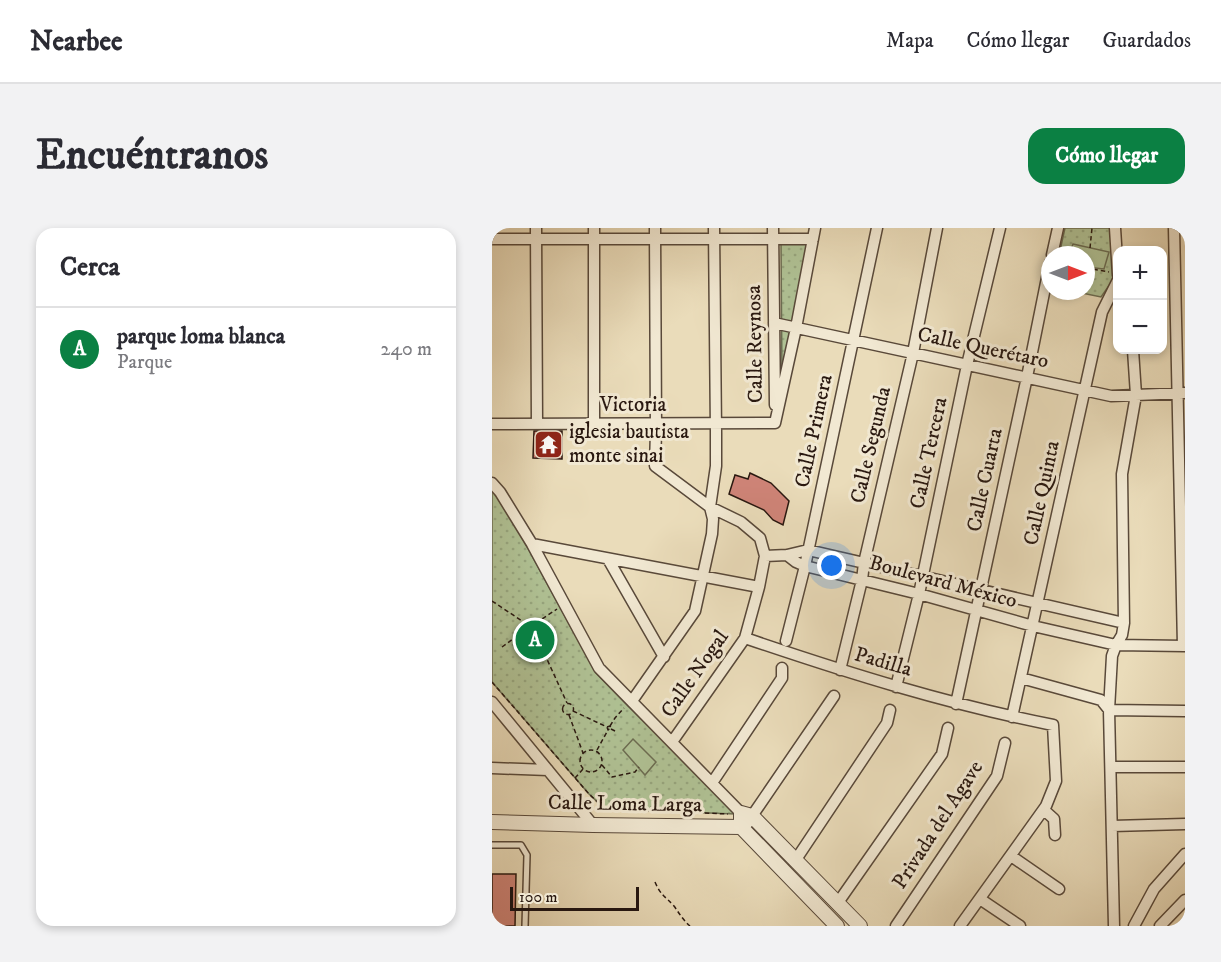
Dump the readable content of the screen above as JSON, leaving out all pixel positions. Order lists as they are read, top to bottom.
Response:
{
  "streets": {
    "street": [
      "Calle Reynosa",
      "Calle Querétaro",
      "Victoria",
      "Calle Primera",
      "Calle Segunda",
      "Calle Tercera",
      "Calle Cuarta",
      "Calle Quinta",
      "Boulevard México",
      "Padilla",
      "Calle Nogal",
      "Calle Loma Larga",
      "Privada del Agave"
    ]
  },
  "crossings": [
    ["Calle Reynosa", "Calle Querétaro"],
    ["Calle Reynosa", "Victoria"],
    ["Calle Querétaro", "Calle Primera"],
    ["Calle Querétaro", "Calle Segunda"],
    ["Calle Querétaro", "Calle Tercera"],
    ["Calle Querétaro", "Calle Cuarta"],
    ["Calle Querétaro", "Calle Quinta"],
    ["Calle Primera", "Boulevard México"],
    ["Calle Segunda", "Boulevard México"],
    ["Calle Segunda", "Padilla"],
    ["Calle Tercera", "Boulevard México"],
    ["Calle Tercera", "Padilla"],
    ["Calle Cuarta", "Boulevard México"],
    ["Calle Cuarta", "Padilla"],
    ["Calle Quinta", "Boulevard México"],
    ["Calle Quinta", "Padilla"],
    ["Padilla", "Calle Nogal"]
  ],
  "places": {
    "temple": ["iglesia bautista monte sinai"]
  },
  "scale_bar": "100 m",
  "north": "right",
  "page": {
    "header": "Nearbee",
    "nav": ["Mapa", "Cómo llegar", "Guardados"],
    "buttons": "Cómo llegar",
    "title": "Encuéntranos",
    "heading": "Cerca",
    "map_buttons": ["+", "−"],
    "list": [
      {
        "mark": "A",
        "name": "parque loma blanca",
        "note": "Parque",
        "value": "240 m"
      }
    ],
    "pins": "A",
    "scale": "100 m"
  }
}
